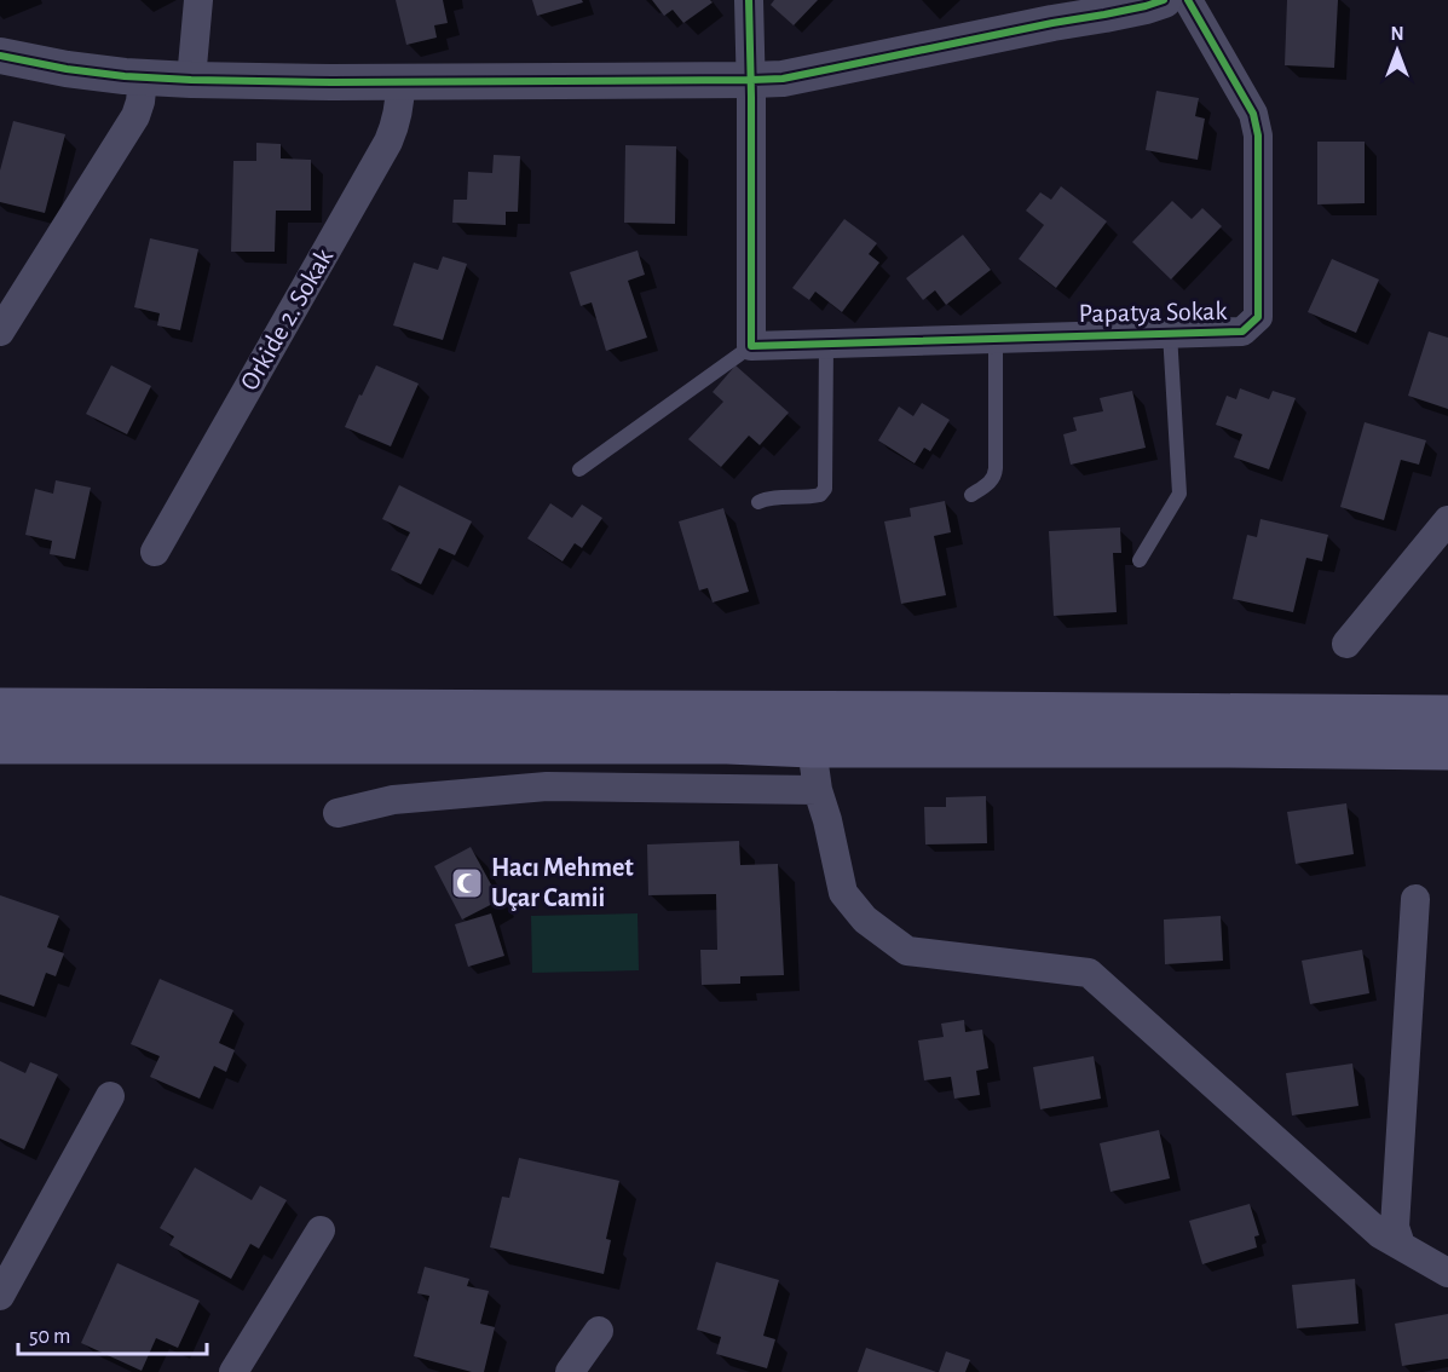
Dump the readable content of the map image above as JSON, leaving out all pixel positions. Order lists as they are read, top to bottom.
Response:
{
  "streets": {
    "street": ["Papatya Sokak", "Orkide 2. Sokak"]
  },
  "places": {
    "mosque": ["Hacı Mehmet Uçar Camii"]
  },
  "scale_bar": "50 m",
  "north": "top"
}
